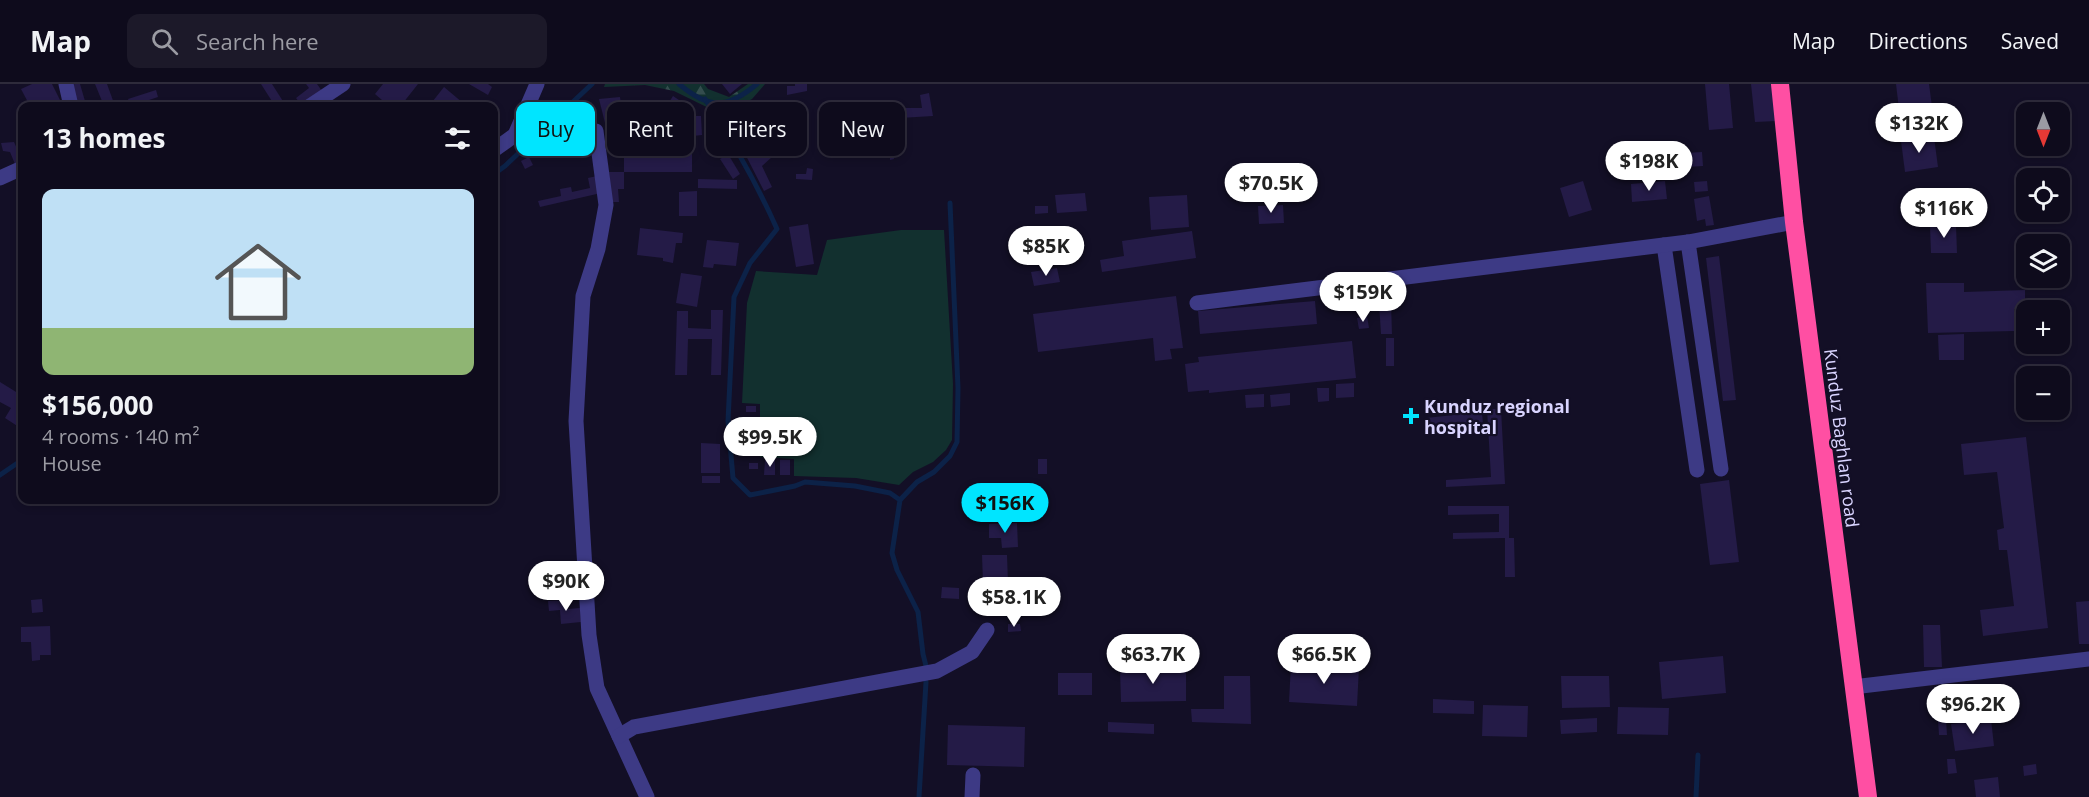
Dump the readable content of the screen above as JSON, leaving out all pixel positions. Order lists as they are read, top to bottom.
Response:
{
  "streets": {
    "highway": ["Kunduz Baghlan road"]
  },
  "places": {
    "health": ["Kunduz regional hospital"]
  },
  "north": "bottom",
  "page": {
    "header": "Map",
    "search": "Search here",
    "nav": ["Map", "Directions", "Saved"],
    "map_buttons": ["+", "−"],
    "chip": [
      "Buy",
      "Rent",
      "Filters",
      "New"
    ],
    "heading": "13 homes",
    "price": [
      "$132K",
      "$198K",
      "$70.5K",
      "$116K",
      "$85K",
      "$159K",
      "$99.5K",
      "$156K",
      "$90K",
      "$58.1K",
      "$63.7K",
      "$66.5K",
      "$96.2K"
    ],
    "list": [
      {
        "name": "$156,000",
        "note": "4 rooms · 140 m² · House"
      }
    ]
  }
}
